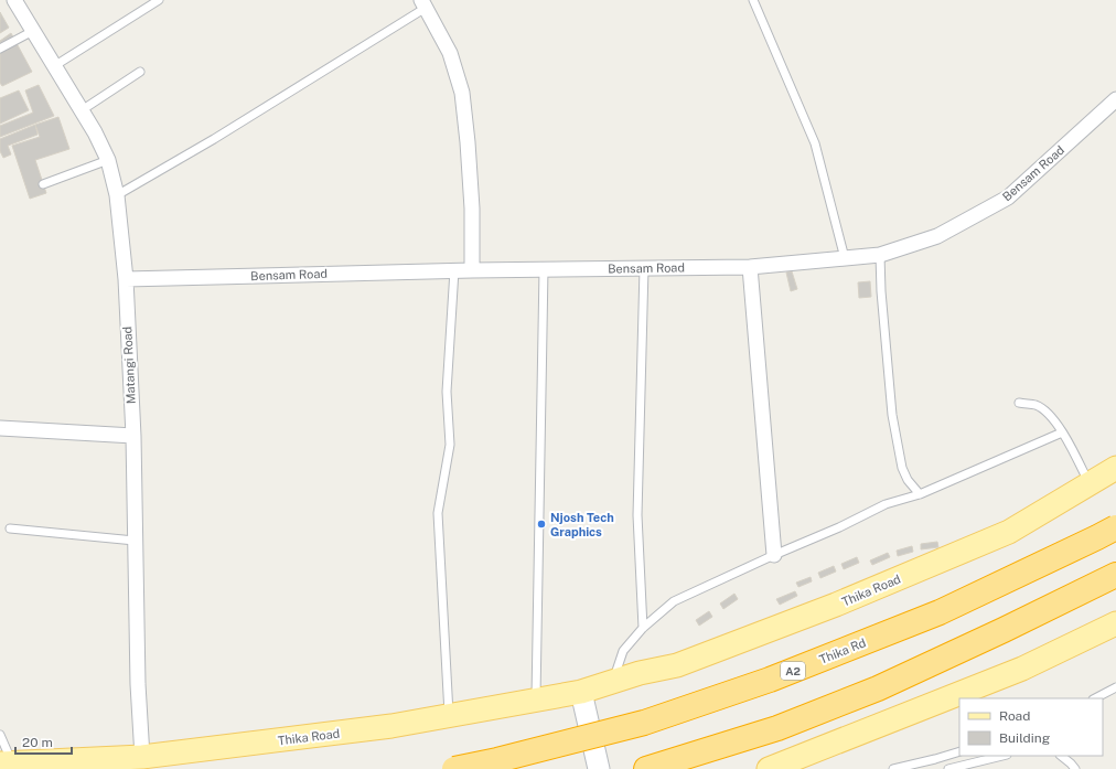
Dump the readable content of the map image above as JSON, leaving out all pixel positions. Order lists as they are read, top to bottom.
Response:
{
  "streets": {
    "highway": ["Thika Rd", "A2"],
    "main road": ["Thika Road"],
    "street": ["Bensam Road", "Matangi Road"]
  },
  "crossings": [
    ["Bensam Road", "Matangi Road"],
    ["Matangi Road", "Thika Road"]
  ],
  "places": ["Njosh Tech Graphics"],
  "legend": ["Road", "Building"],
  "scale_bar": "20 m"
}
